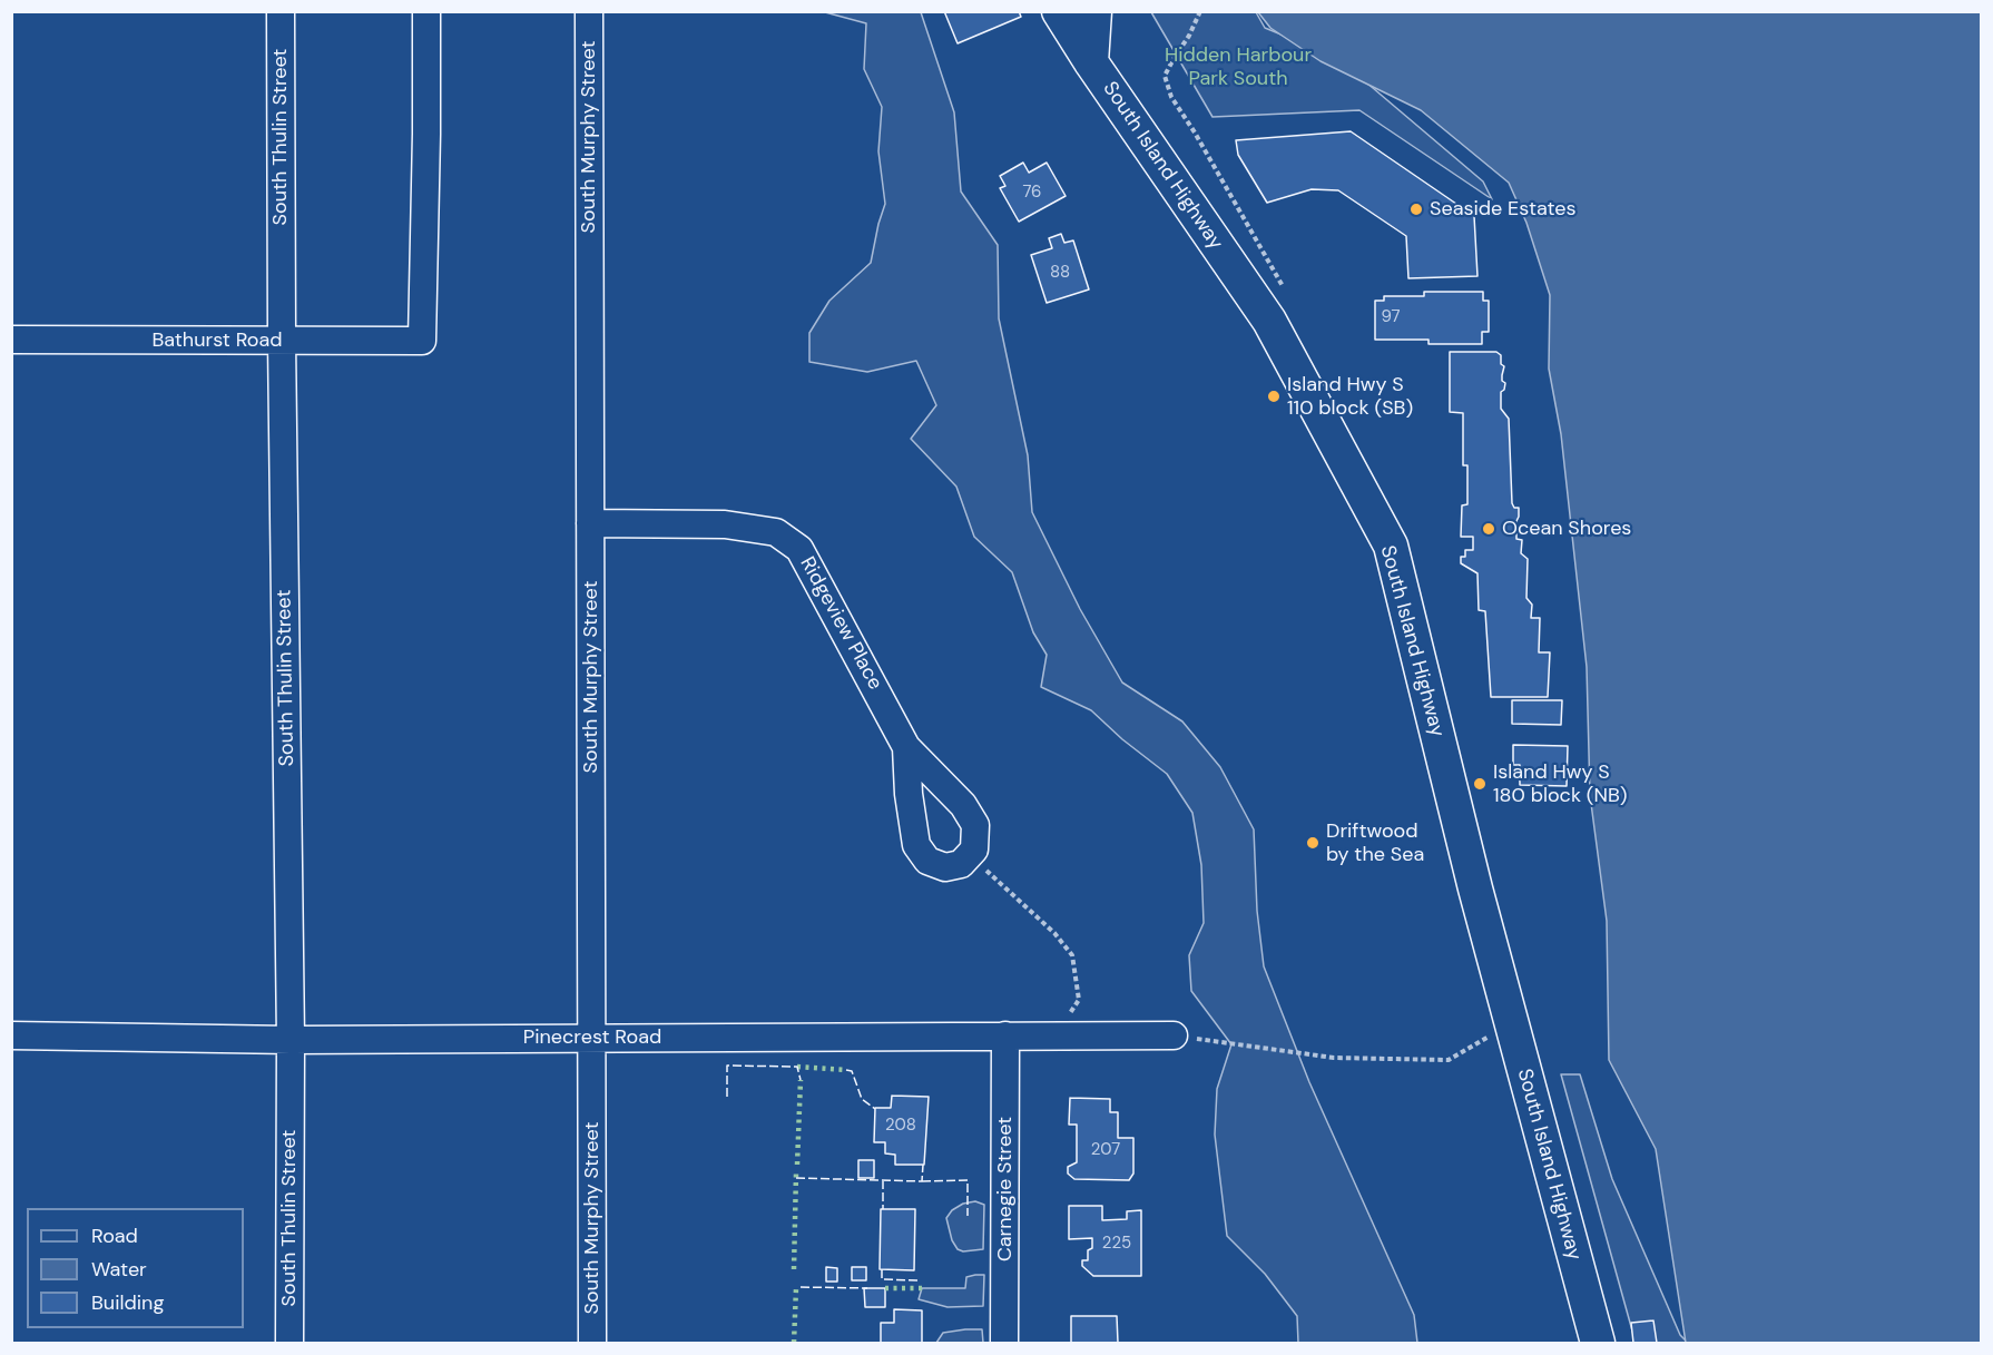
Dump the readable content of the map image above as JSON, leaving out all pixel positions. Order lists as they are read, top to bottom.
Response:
{
  "streets": {
    "main road": ["South Island Highway"],
    "street": [
      "South Thulin Street",
      "South Murphy Street",
      "Bathurst Road",
      "Ridgeview Place",
      "Pinecrest Road",
      "Carnegie Street"
    ]
  },
  "crossings": [
    ["South Thulin Street", "Bathurst Road"],
    ["South Thulin Street", "Pinecrest Road"],
    ["South Murphy Street", "Ridgeview Place"],
    ["South Murphy Street", "Pinecrest Road"],
    ["Pinecrest Road", "Carnegie Street"]
  ],
  "parks": ["Hidden Harbour Park South"],
  "places": [
    "Seaside Estates",
    "Island Hwy S 110 block (SB)",
    "Ocean Shores",
    "Island Hwy S 180 block (NB)",
    "Driftwood by the Sea"
  ],
  "house_numbers": [
    "76",
    "88",
    "97",
    "208",
    "207",
    "225"
  ],
  "legend": ["Road", "Water", "Building"]
}
